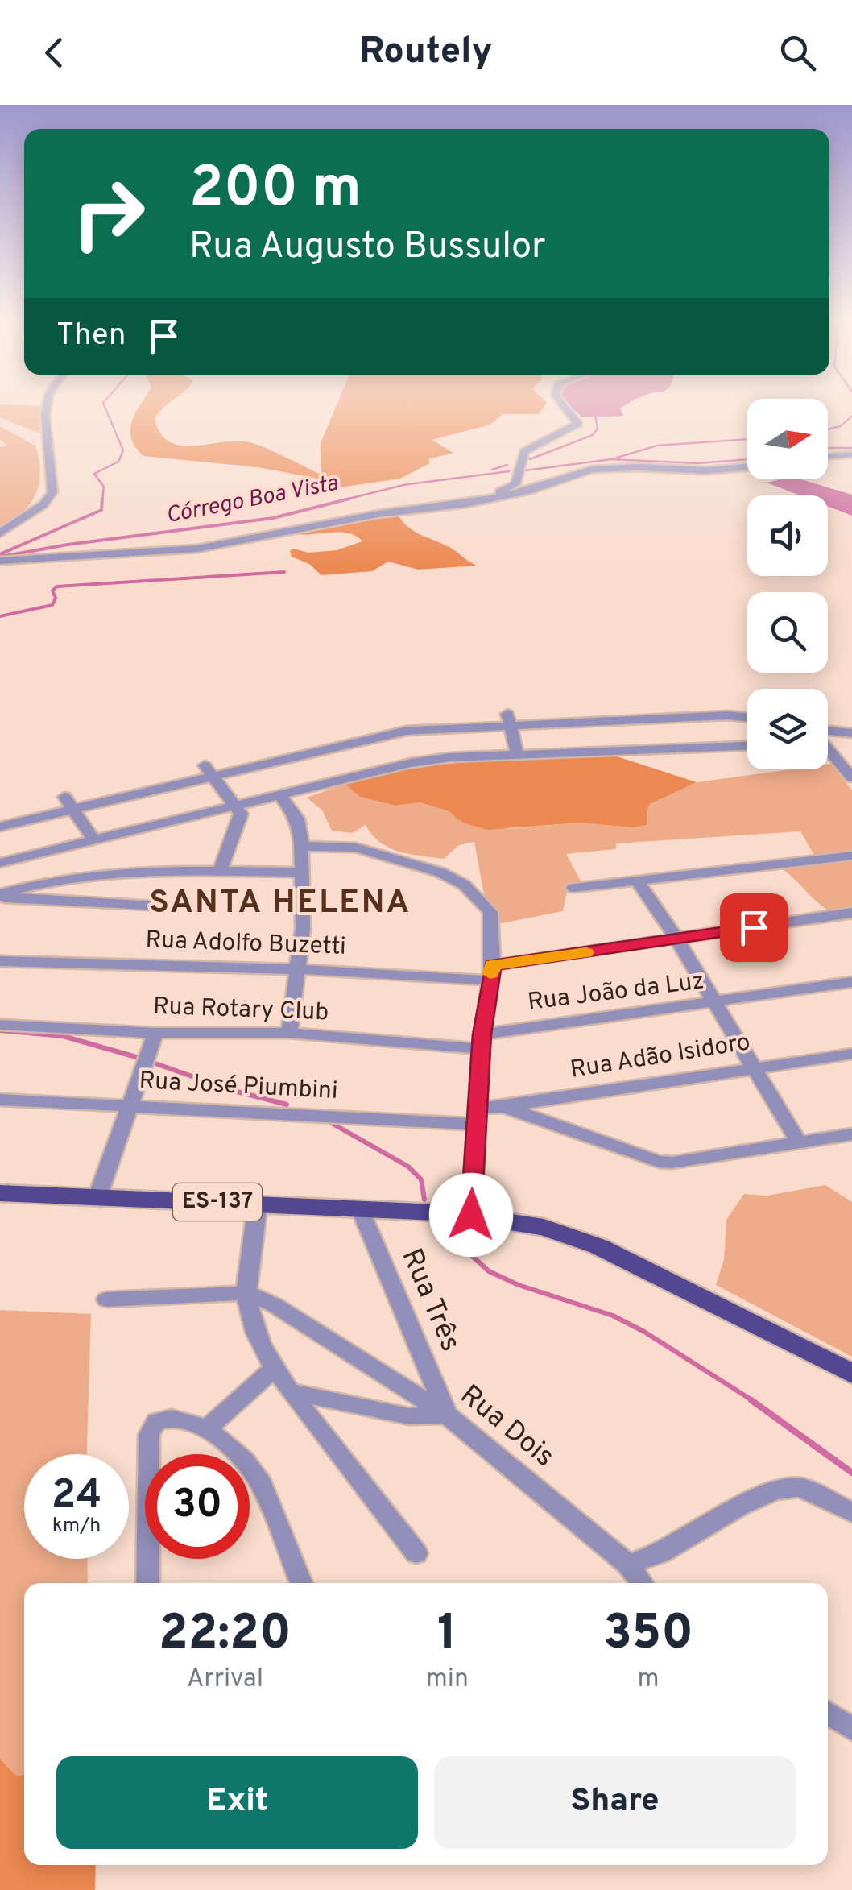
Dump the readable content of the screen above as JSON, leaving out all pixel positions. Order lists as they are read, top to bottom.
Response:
{
  "streets": {
    "main road": ["ES-137"],
    "street": [
      "Rua Adolfo Buzetti",
      "Rua João da Luz",
      "Rua Rotary Club",
      "Rua Adão Isidoro",
      "Rua José Piumbini",
      "Rua Três",
      "Rua Dois"
    ]
  },
  "crossings": [
    ["Rua João da Luz", "Rua Rotary Club"],
    ["Rua Adão Isidoro", "Rua José Piumbini"],
    ["ES-137", "Rua Três"],
    ["Rua Três", "Rua Dois"]
  ],
  "districts": ["SANTA HELENA"],
  "water": ["Córrego Boa Vista"],
  "north": "right",
  "page": {
    "header": "Routely",
    "turn": ["200 m", "Rua Augusto Bussulor"],
    "then": "Then",
    "speed": "24 km/h",
    "limit": "30",
    "eta": [
      "22:20",
      "Arrival",
      "1",
      "min",
      "350",
      "m"
    ],
    "buttons": ["Exit", "Share"]
  }
}
